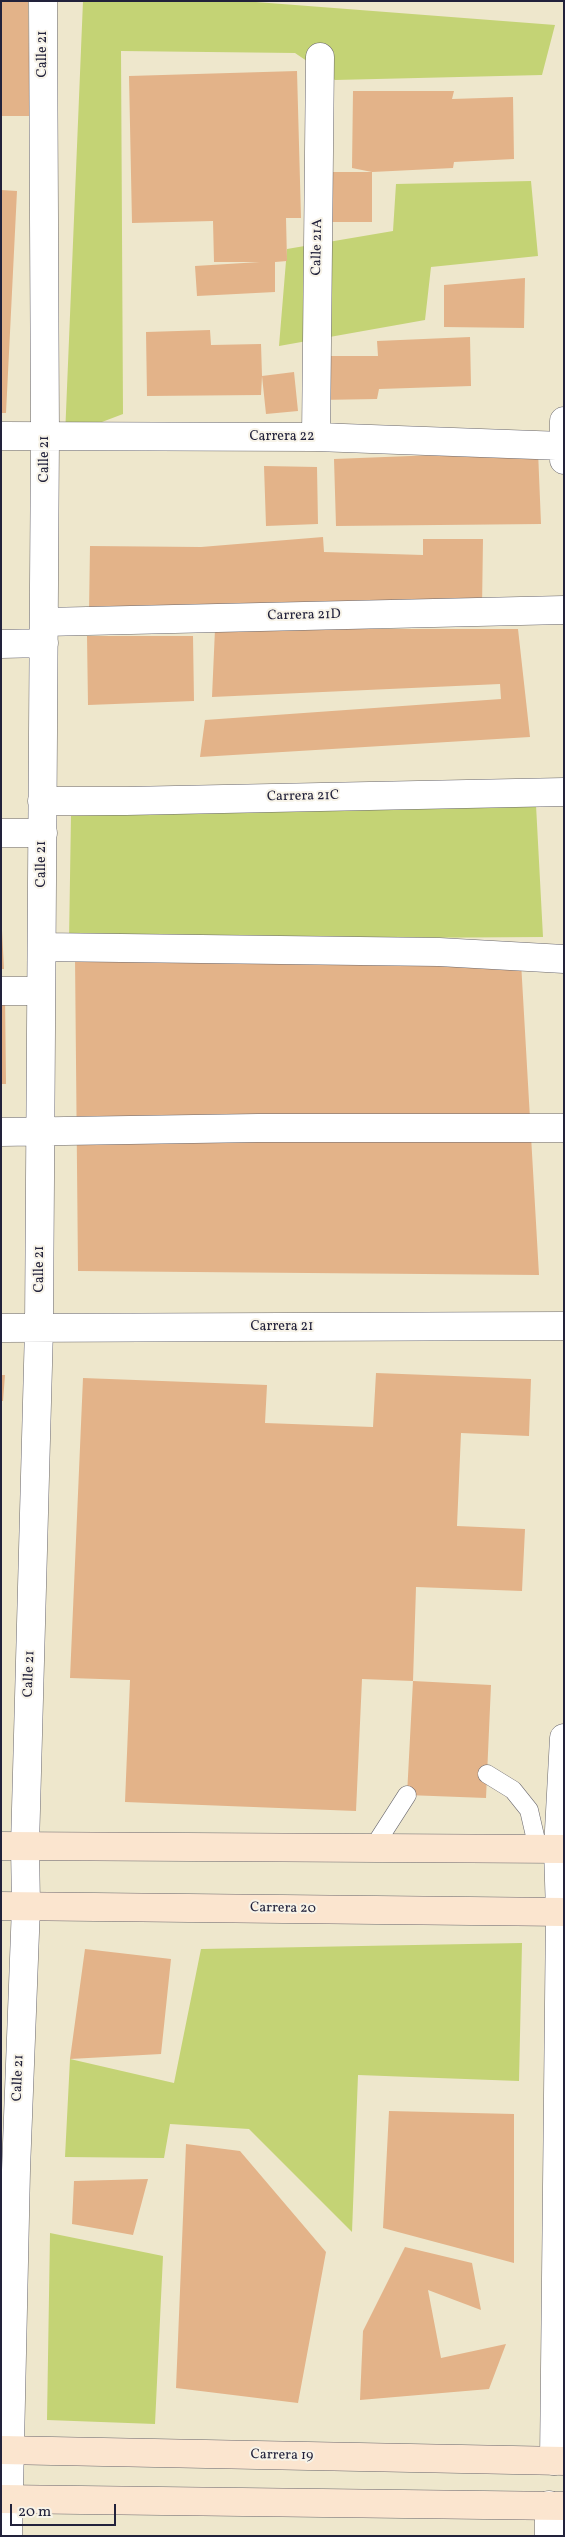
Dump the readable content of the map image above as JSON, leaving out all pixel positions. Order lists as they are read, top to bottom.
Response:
{
  "streets": {
    "main road": ["Carrera 20", "Carrera 19"],
    "street": [
      "Calle 21",
      "Calle 21A",
      "Carrera 22",
      "Carrera 21D",
      "Carrera 21C",
      "Carrera 21"
    ]
  },
  "crossings": [
    ["Calle 21", "Carrera 22"],
    ["Calle 21", "Carrera 21D"],
    ["Calle 21", "Carrera 21C"],
    ["Calle 21", "Carrera 21"],
    ["Calle 21", "Carrera 20"],
    ["Calle 21", "Carrera 19"],
    ["Calle 21A", "Carrera 22"]
  ],
  "scale_bar": "20 m"
}
